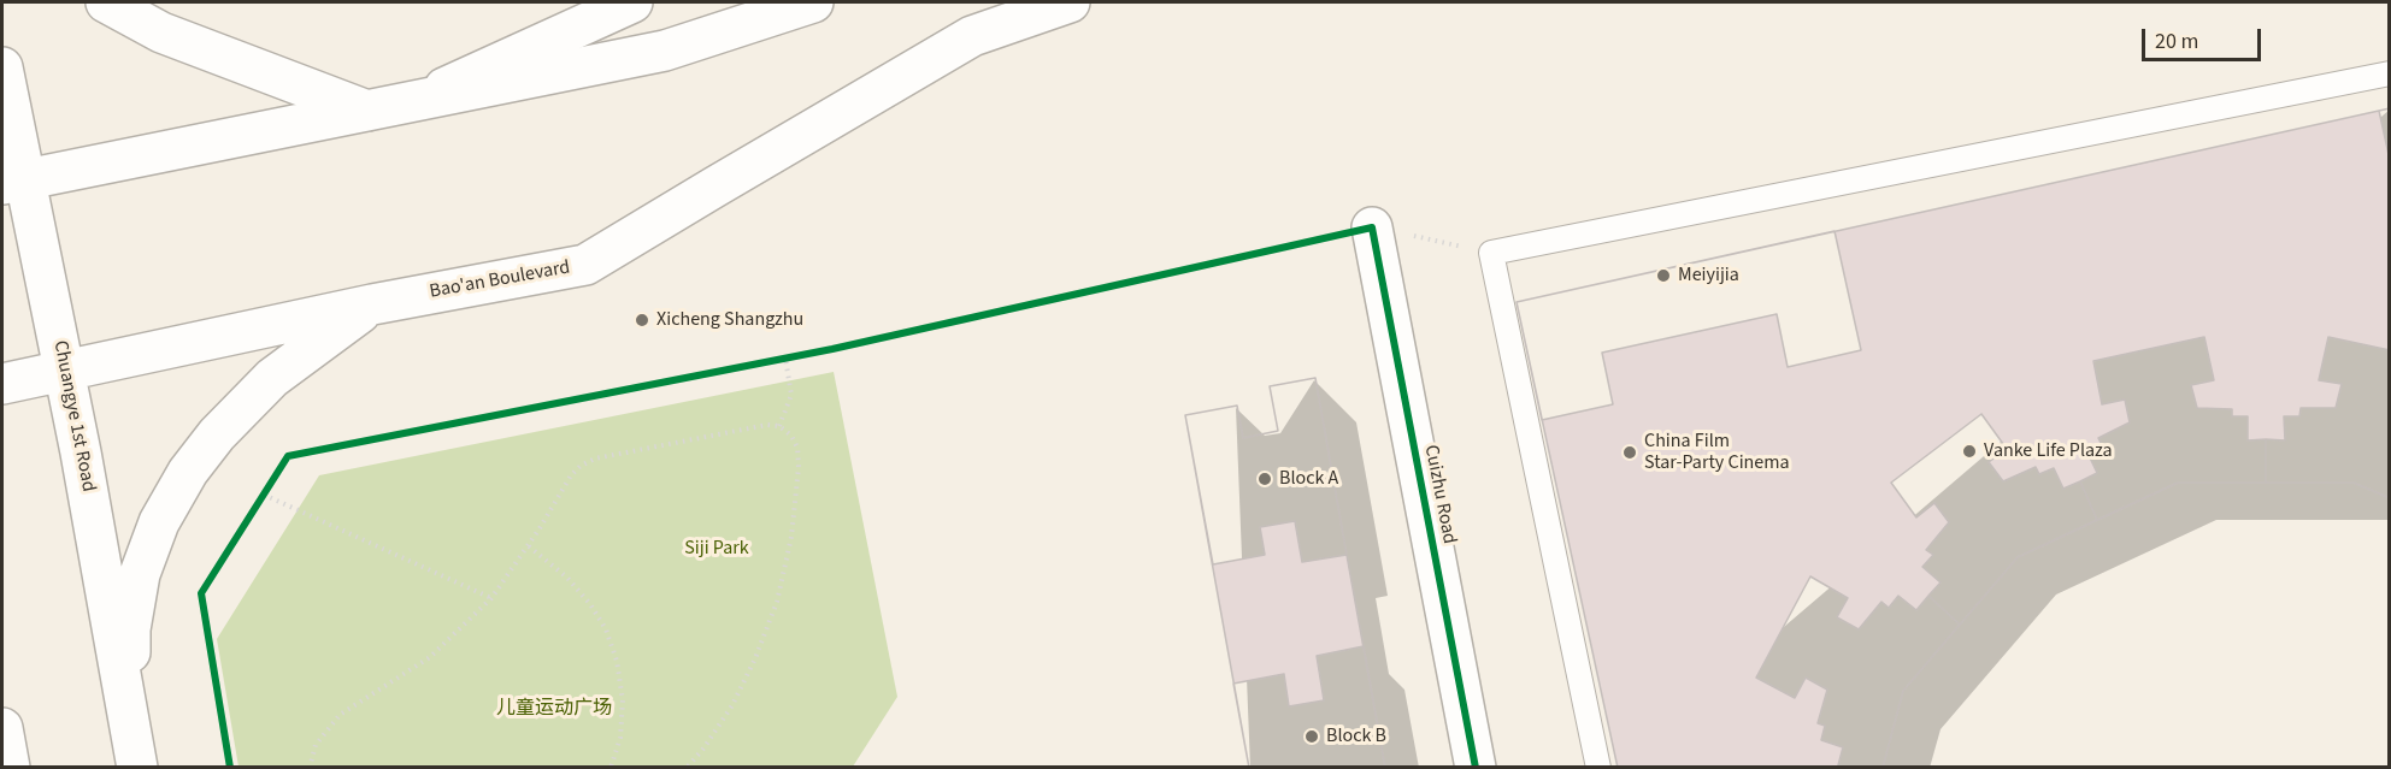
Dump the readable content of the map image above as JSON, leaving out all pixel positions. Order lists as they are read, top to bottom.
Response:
{
  "streets": {
    "main road": ["Bao'an Boulevard", "Chuangye 1st Road", "Cuizhu Road"]
  },
  "crossings": [
    ["Bao'an Boulevard", "Chuangye 1st Road"]
  ],
  "parks": ["Siji Park", "儿童运动广场"],
  "places": [
    "Meiyijia",
    "Xicheng Shangzhu",
    "Vanke Life Plaza",
    "China Film Star-Party Cinema",
    "Block A",
    "Block B"
  ],
  "scale_bar": "20 m"
}
